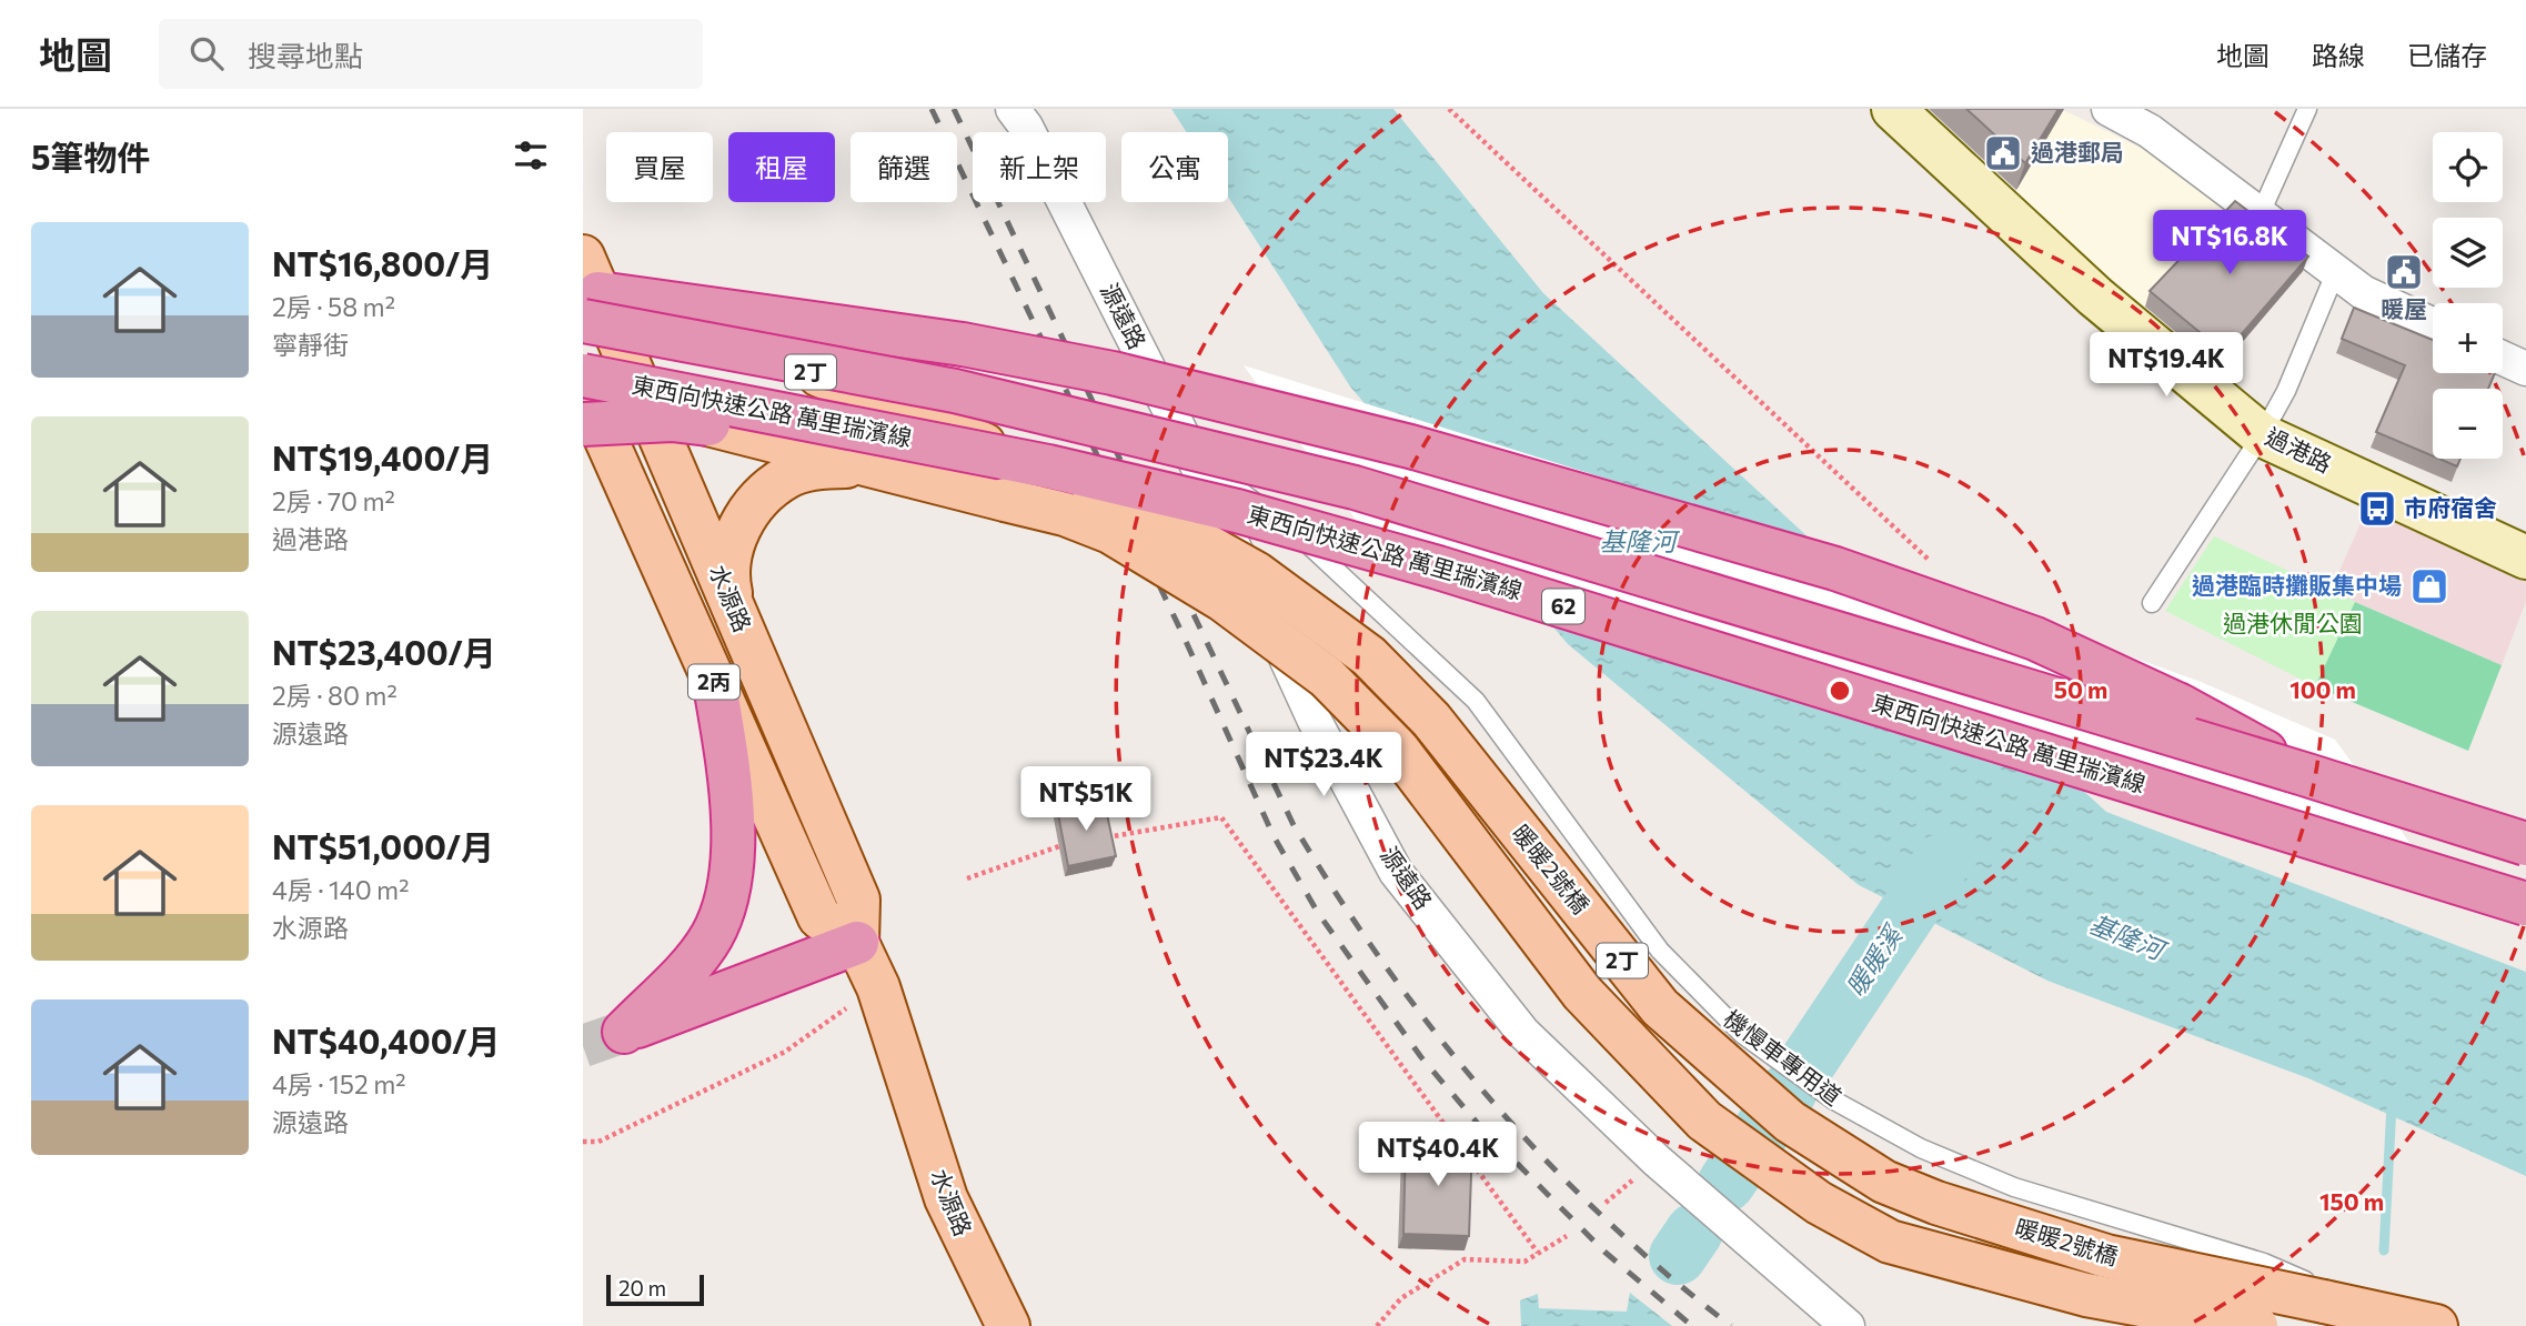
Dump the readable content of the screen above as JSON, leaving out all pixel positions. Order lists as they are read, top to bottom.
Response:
{
  "streets": {
    "highway": ["東西向快速公路 萬里瑞濱線", "62"],
    "main road": [
      "2丁",
      "水源路",
      "2丙",
      "暖暖2號橋"
    ],
    "street": ["源遠路", "過港路"],
    "lane": ["機慢車專用道"]
  },
  "crossings": [
    ["源遠路", "機慢車專用道"],
    ["2丁", "東西向快速公路 萬里瑞濱線"],
    ["2丁", "水源路"],
    ["2丁", "62"],
    ["2丁", "暖暖2號橋"],
    ["2丁", "機慢車專用道"],
    ["東西向快速公路 萬里瑞濱線", "水源路"],
    ["東西向快速公路 萬里瑞濱線", "暖暖2號橋"],
    ["水源路", "62"],
    ["暖暖2號橋", "機慢車專用道"]
  ],
  "water": ["基隆河", "暖暖溪"],
  "parks": ["過港休閒公園"],
  "places": {
    "public building": ["過港郵局", "暖屋"],
    "bus stop": ["市府宿舍"],
    "shop": ["過港臨時攤販集中場"]
  },
  "scale_bar": "20 m",
  "page": {
    "header": "地圖",
    "search": "搜尋地點",
    "nav": ["地圖", "路線", "已儲存"],
    "heading": "5筆物件",
    "map_buttons": ["+", "−"],
    "chip": [
      "買屋",
      "租屋",
      "篩選",
      "新上架",
      "公寓"
    ],
    "list": [
      {
        "name": "NT$16,800/月",
        "note": "2房 · 58 m² · 寧靜街"
      },
      {
        "name": "NT$19,400/月",
        "note": "2房 · 70 m² · 過港路"
      },
      {
        "name": "NT$23,400/月",
        "note": "2房 · 80 m² · 源遠路"
      },
      {
        "name": "NT$51,000/月",
        "note": "4房 · 140 m² · 水源路"
      },
      {
        "name": "NT$40,400/月",
        "note": "4房 · 152 m² · 源遠路"
      }
    ],
    "price": [
      "NT$16.8K",
      "NT$19.4K",
      "NT$23.4K",
      "NT$51K",
      "NT$40.4K"
    ],
    "scale": "20 m"
  },
  "rings": ["50 m", "100 m", "150 m"]
}
